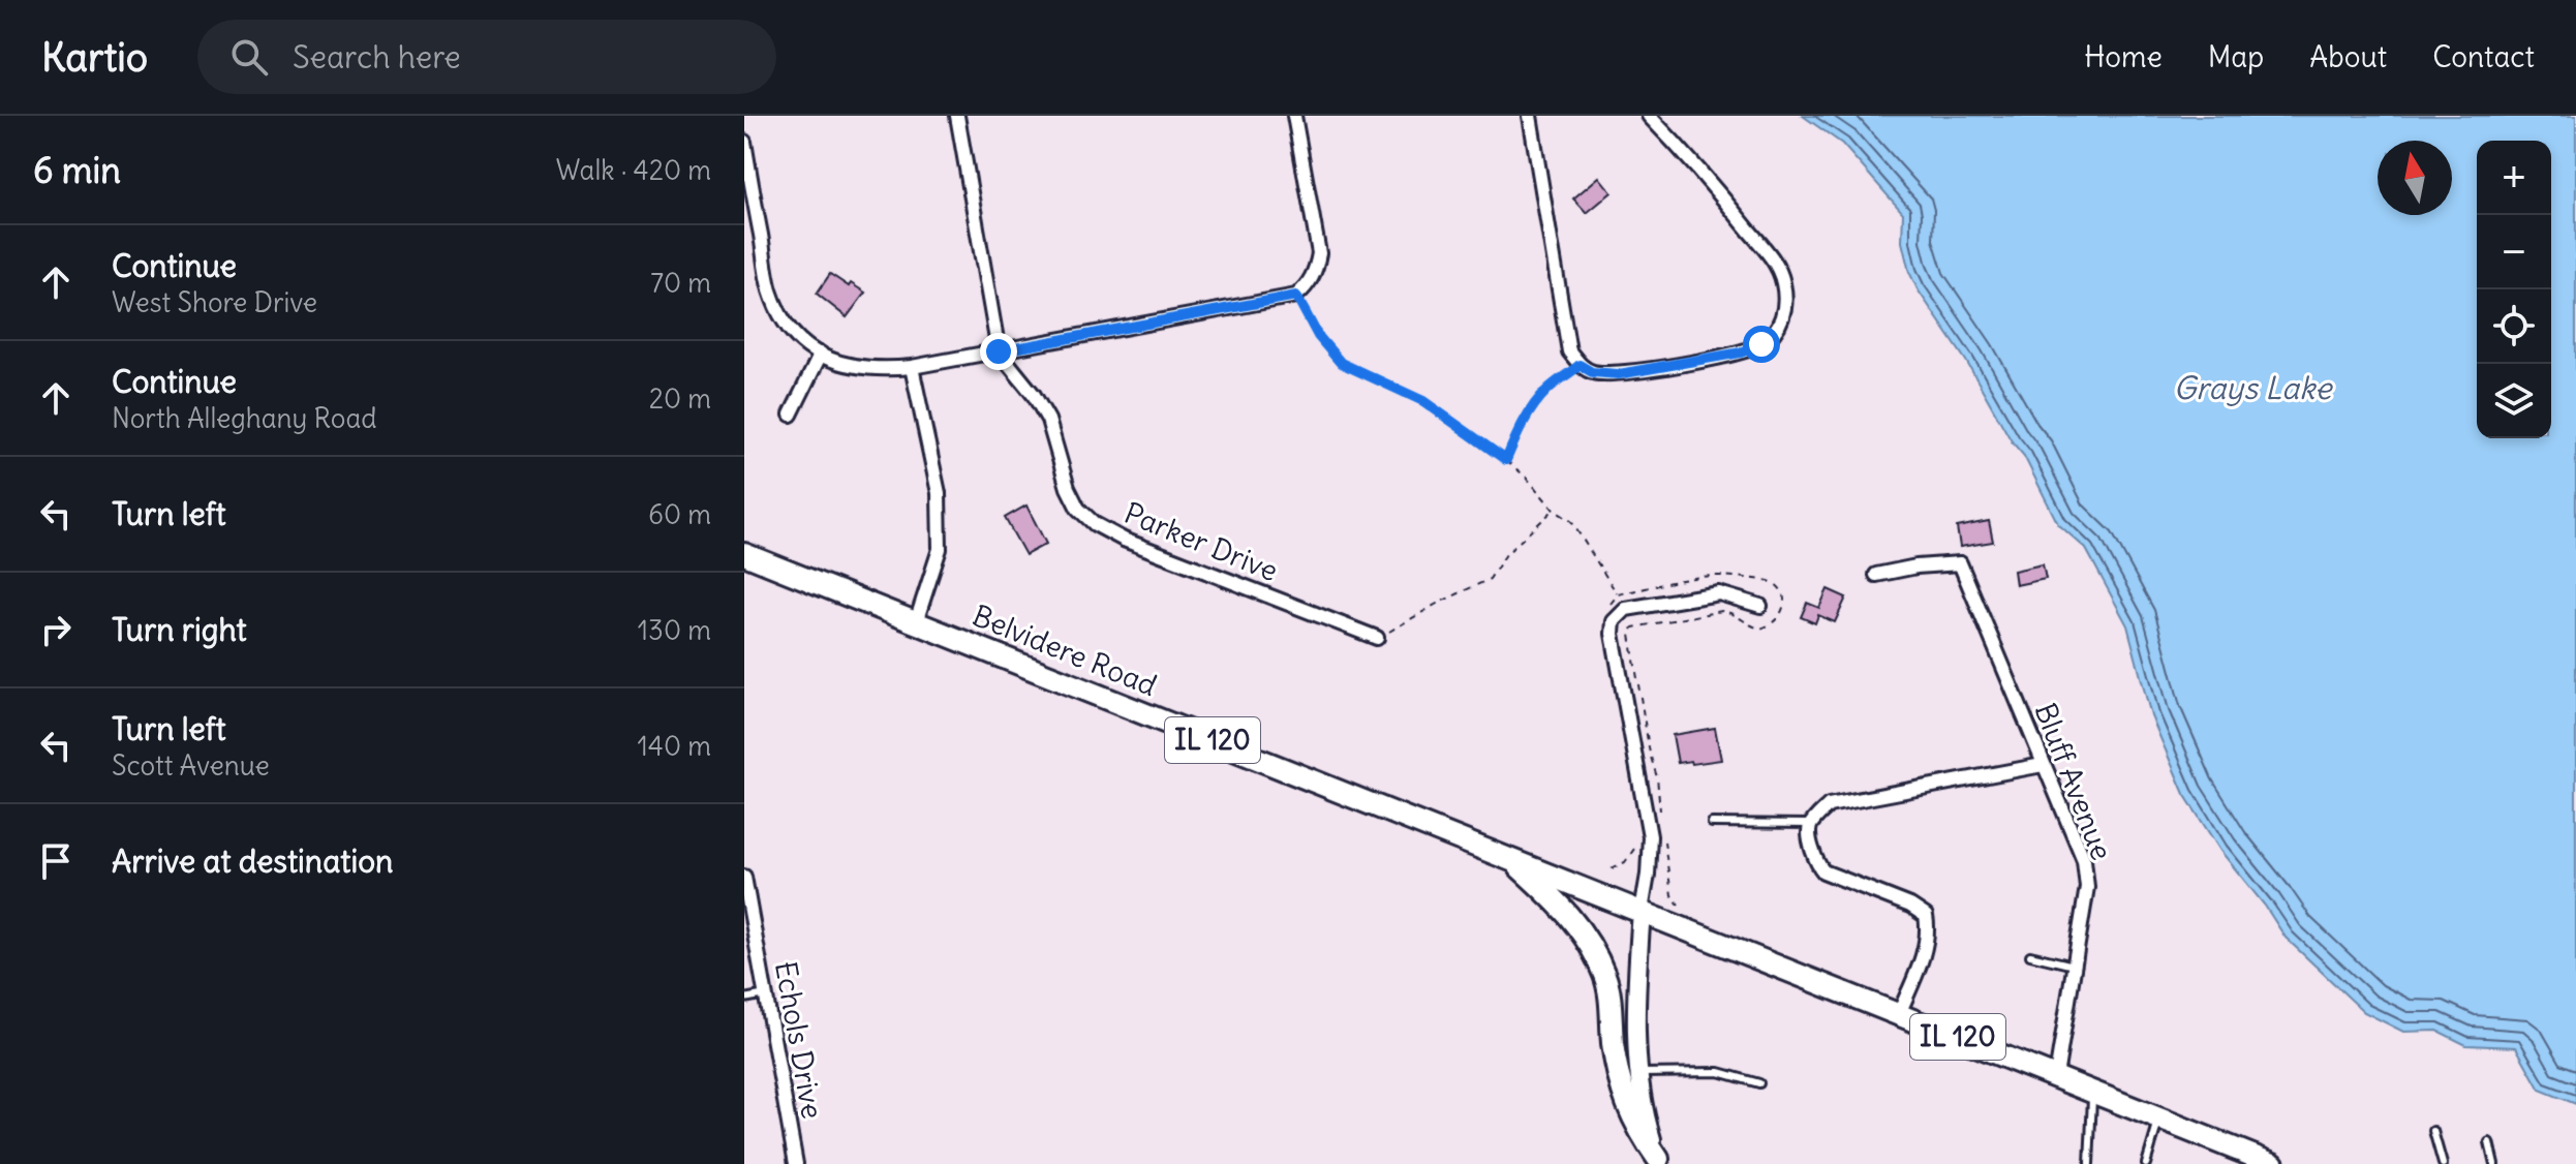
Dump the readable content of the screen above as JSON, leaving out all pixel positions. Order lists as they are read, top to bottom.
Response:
{
  "streets": {
    "main road": ["Belvidere Road", "IL 120"],
    "street": ["Parker Drive", "Bluff Avenue", "Echols Drive"]
  },
  "crossings": [
    ["Belvidere Road", "IL 120"],
    ["IL 120", "Bluff Avenue"]
  ],
  "water": ["Grays Lake"],
  "north": "top",
  "page": {
    "header": "Kartio",
    "search": "Search here",
    "nav": [
      "Home",
      "Map",
      "About",
      "Contact"
    ],
    "heading": ["6 min", "Walk · 420 m"],
    "map_buttons": ["+", "−"],
    "list": [
      ["Continue", "West Shore Drive", "70 m"],
      ["Continue", "North Alleghany Road", "20 m"],
      ["Turn left", "60 m"],
      ["Turn right", "130 m"],
      ["Turn left", "Scott Avenue", "140 m"],
      "Arrive at destination"
    ]
  }
}
